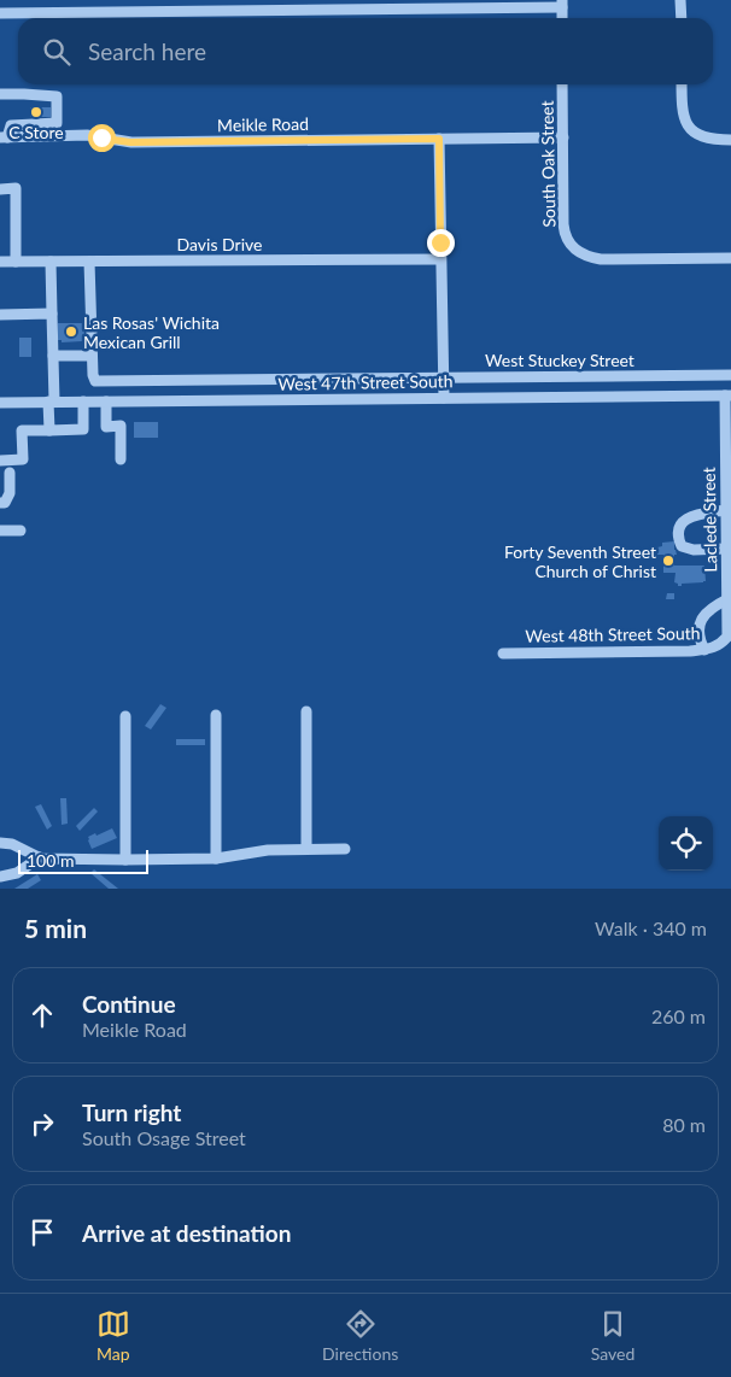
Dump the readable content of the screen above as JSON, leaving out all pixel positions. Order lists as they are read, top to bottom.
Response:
{
  "streets": {
    "street": [
      "Meikle Road",
      "South Oak Street",
      "Davis Drive",
      "West Stuckey Street",
      "West 47th Street South",
      "Laclede Street",
      "West 48th Street South"
    ]
  },
  "crossings": [
    ["Meikle Road", "South Oak Street"],
    ["West 47th Street South", "Laclede Street"],
    ["Laclede Street", "West 48th Street South"]
  ],
  "places": ["C Store", "Las Rosas' Wichita Mexican Grill", "Forty Seventh Street Church of Christ"],
  "scale_bar": "100 m",
  "page": {
    "search": "Search here",
    "scale": "100 m",
    "heading": ["5 min", "Walk · 340 m"],
    "list": [
      ["Continue", "Meikle Road", "260 m"],
      ["Turn right", "South Osage Street", "80 m"],
      "Arrive at destination"
    ],
    "nav": ["Map", "Directions", "Saved"]
  }
}
